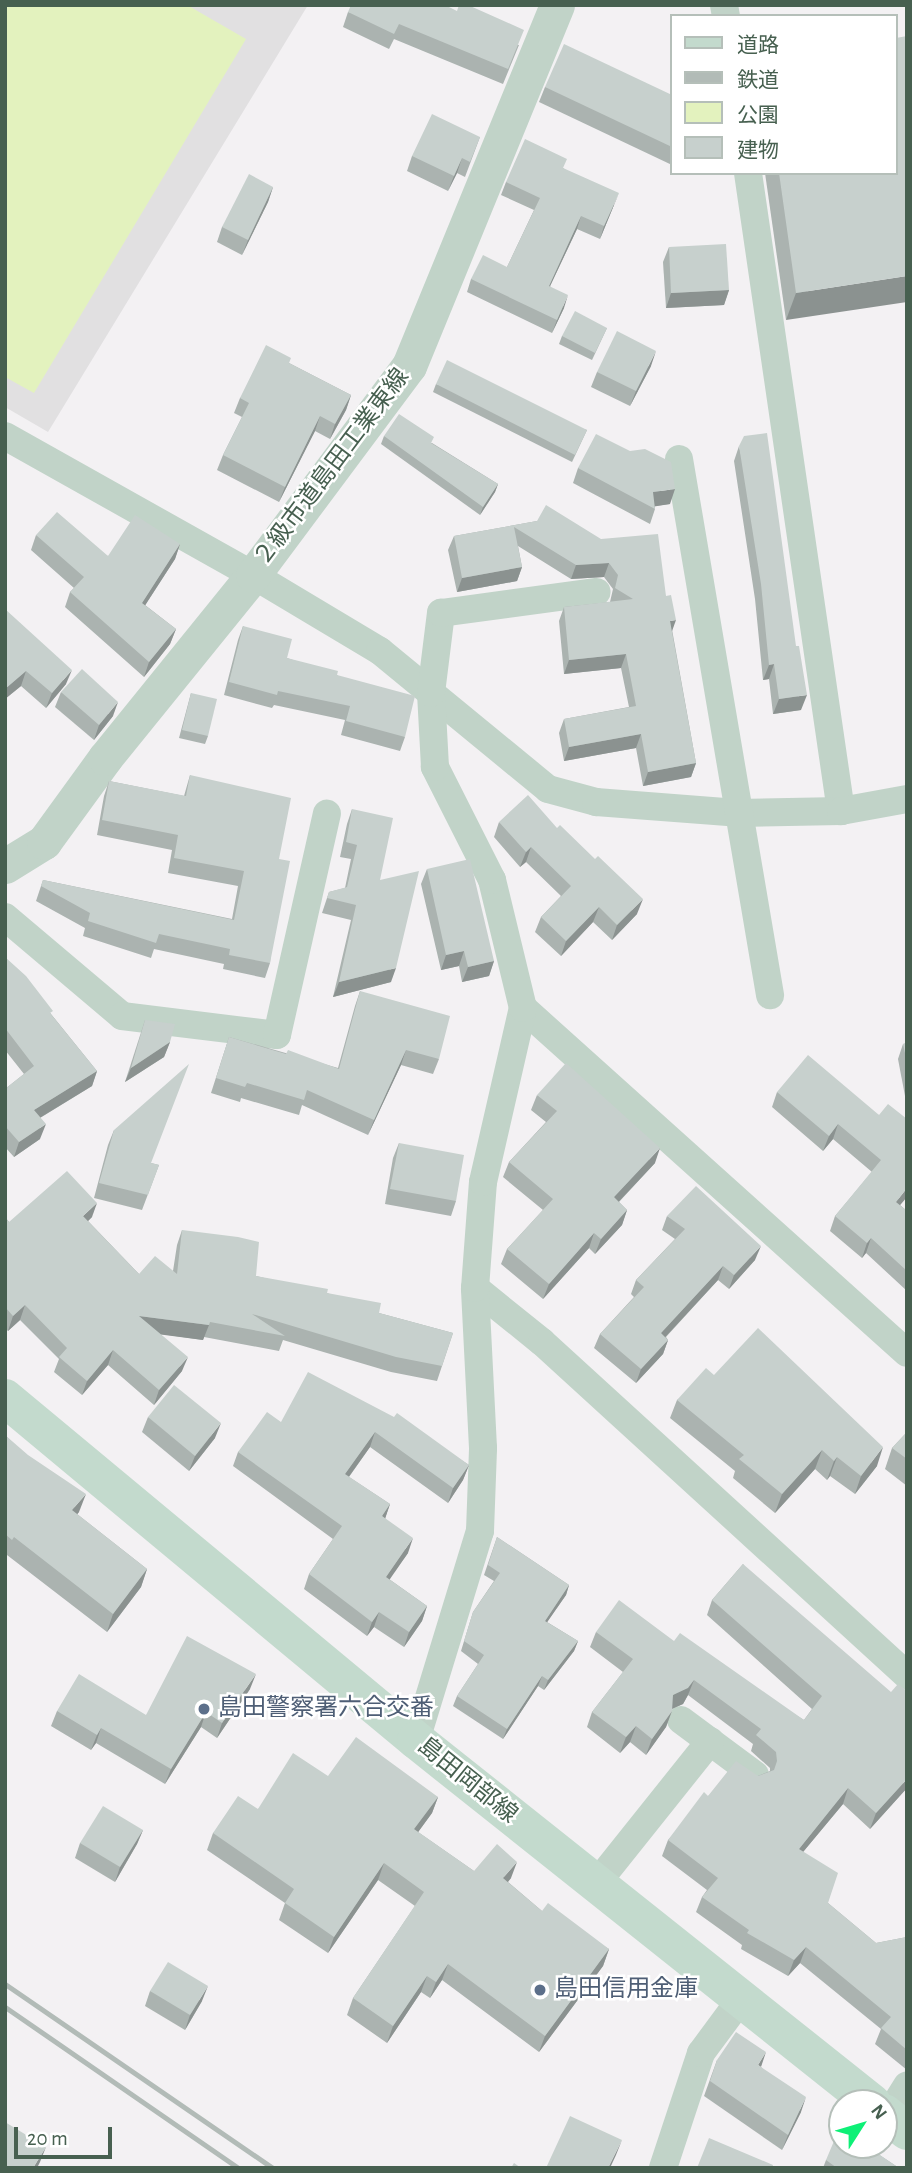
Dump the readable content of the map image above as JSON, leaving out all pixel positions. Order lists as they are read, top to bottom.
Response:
{
  "streets": {
    "main road": ["島田岡部線"],
    "street": ["２級市道島田工業東線"]
  },
  "places": ["島田警察署六合交番", "島田信用金庫"],
  "legend": [
    "道路",
    "鉄道",
    "公園",
    "建物"
  ],
  "scale_bar": "20 m",
  "north": "top right"
}
